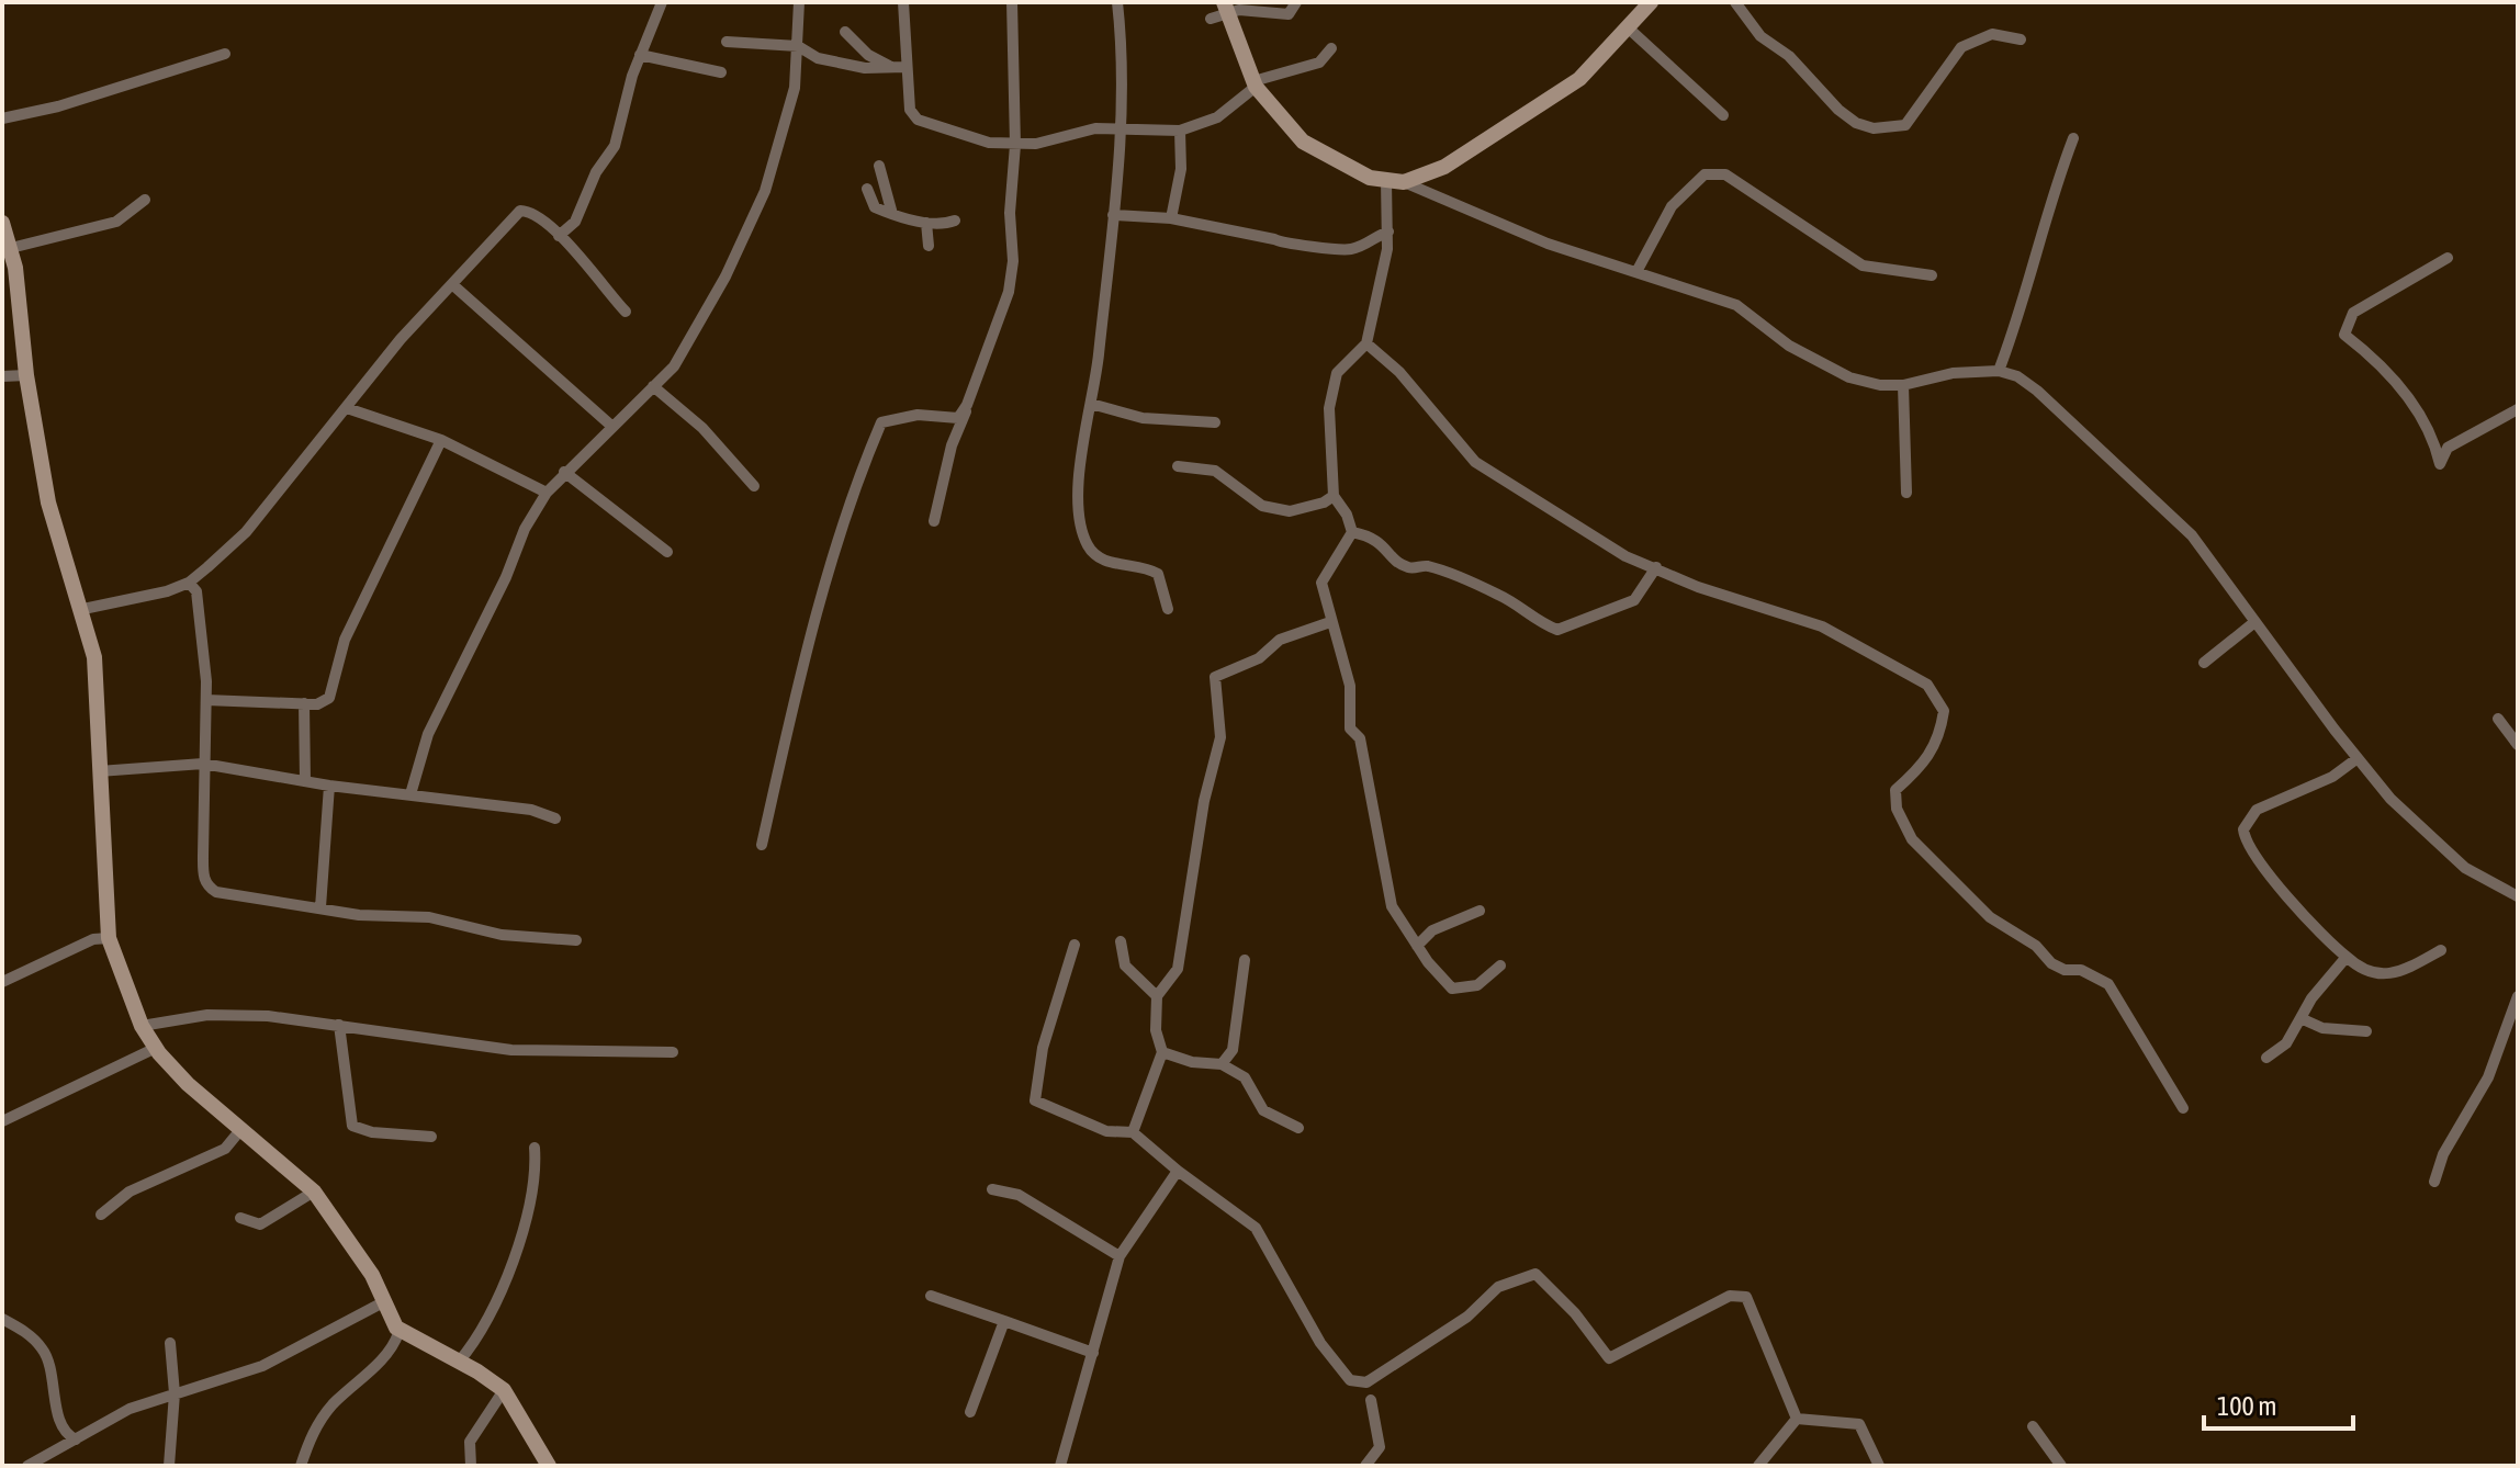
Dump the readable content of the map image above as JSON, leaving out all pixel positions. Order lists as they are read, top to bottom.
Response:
{
  "scale_bar": "100 m"
}
